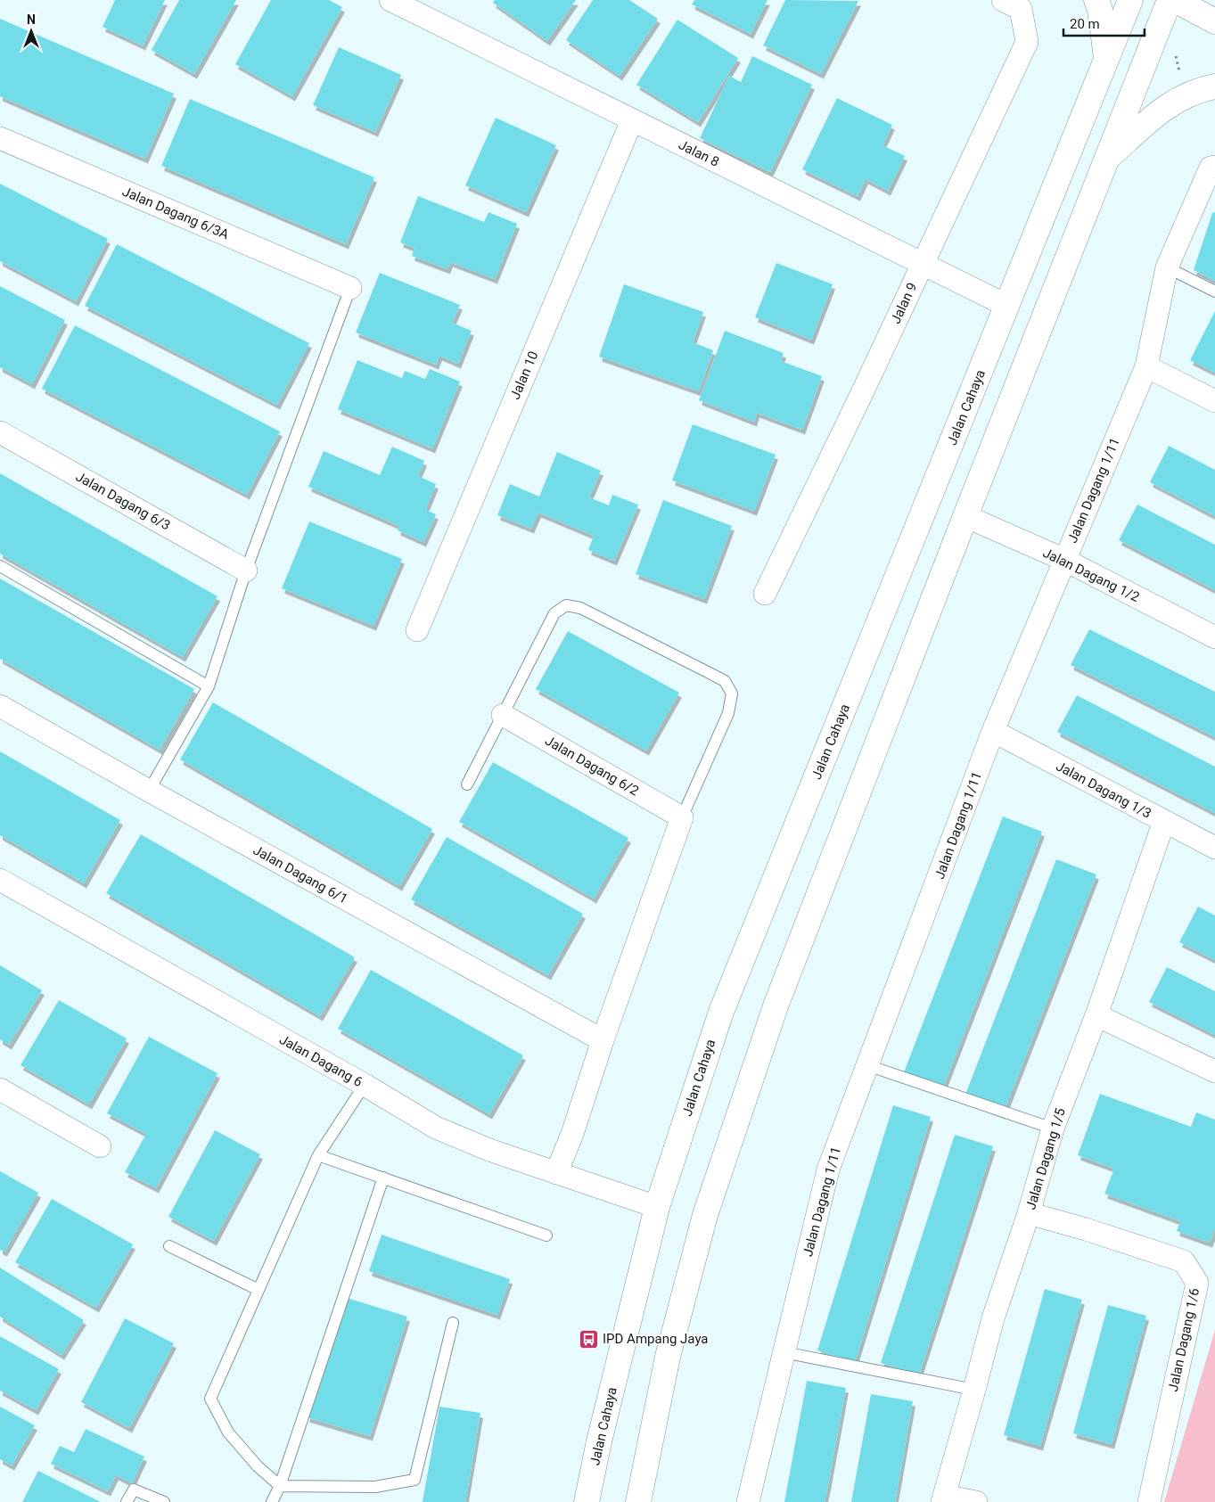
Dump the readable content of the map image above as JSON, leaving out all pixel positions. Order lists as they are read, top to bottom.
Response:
{
  "streets": {
    "main road": ["Jalan Cahaya"],
    "street": [
      "Jalan 8",
      "Jalan Dagang 6/3A",
      "Jalan 9",
      "Jalan 10",
      "Jalan Dagang 1/11",
      "Jalan Dagang 6/3",
      "Jalan Dagang 1/2",
      "Jalan Dagang 6/2",
      "Jalan Dagang 1/3",
      "Jalan Dagang 6/1",
      "Jalan Dagang 6",
      "Jalan Dagang 1/5",
      "Jalan Dagang 1/6"
    ]
  },
  "crossings": [
    ["Jalan 8", "Jalan 9"],
    ["Jalan 8", "Jalan 10"],
    ["Jalan 8", "Jalan Cahaya"],
    ["Jalan Cahaya", "Jalan Dagang 6"],
    ["Jalan Dagang 1/11", "Jalan Dagang 1/2"],
    ["Jalan Dagang 1/11", "Jalan Dagang 1/3"],
    ["Jalan Dagang 1/3", "Jalan Dagang 1/5"],
    ["Jalan Dagang 1/5", "Jalan Dagang 1/6"]
  ],
  "places": {
    "bus stop": ["IPD Ampang Jaya"]
  },
  "scale_bar": "20 m",
  "north": "top"
}
